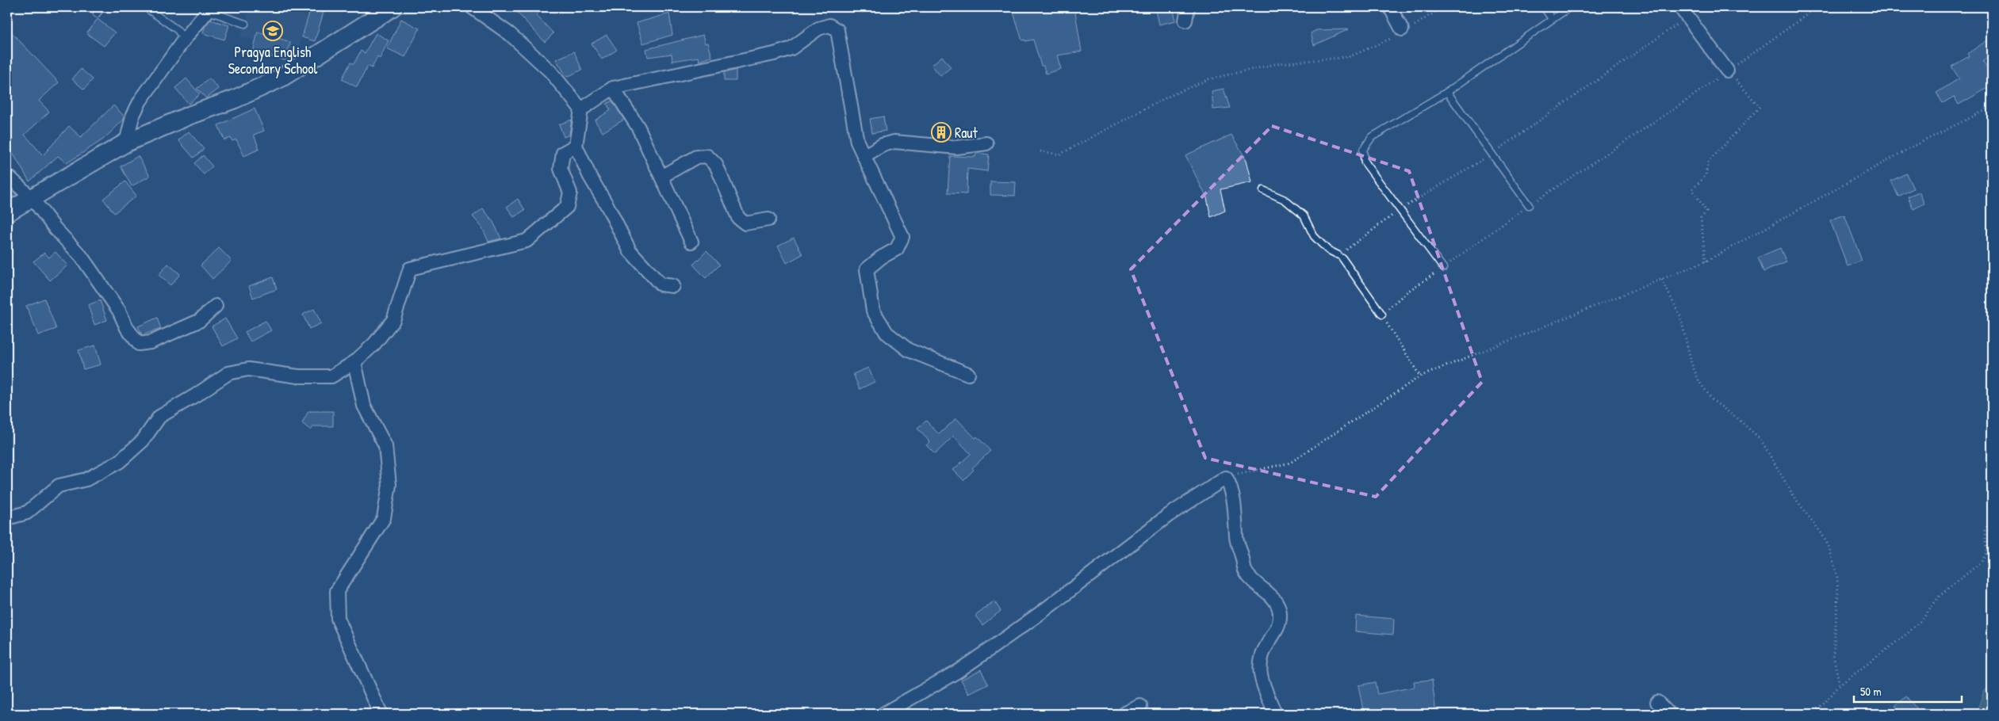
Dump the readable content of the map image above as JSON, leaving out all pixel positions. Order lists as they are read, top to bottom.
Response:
{
  "places": {
    "school or university": ["Pragya English Secondary School"],
    "building": ["Raut"]
  },
  "scale_bar": "50 m"
}
